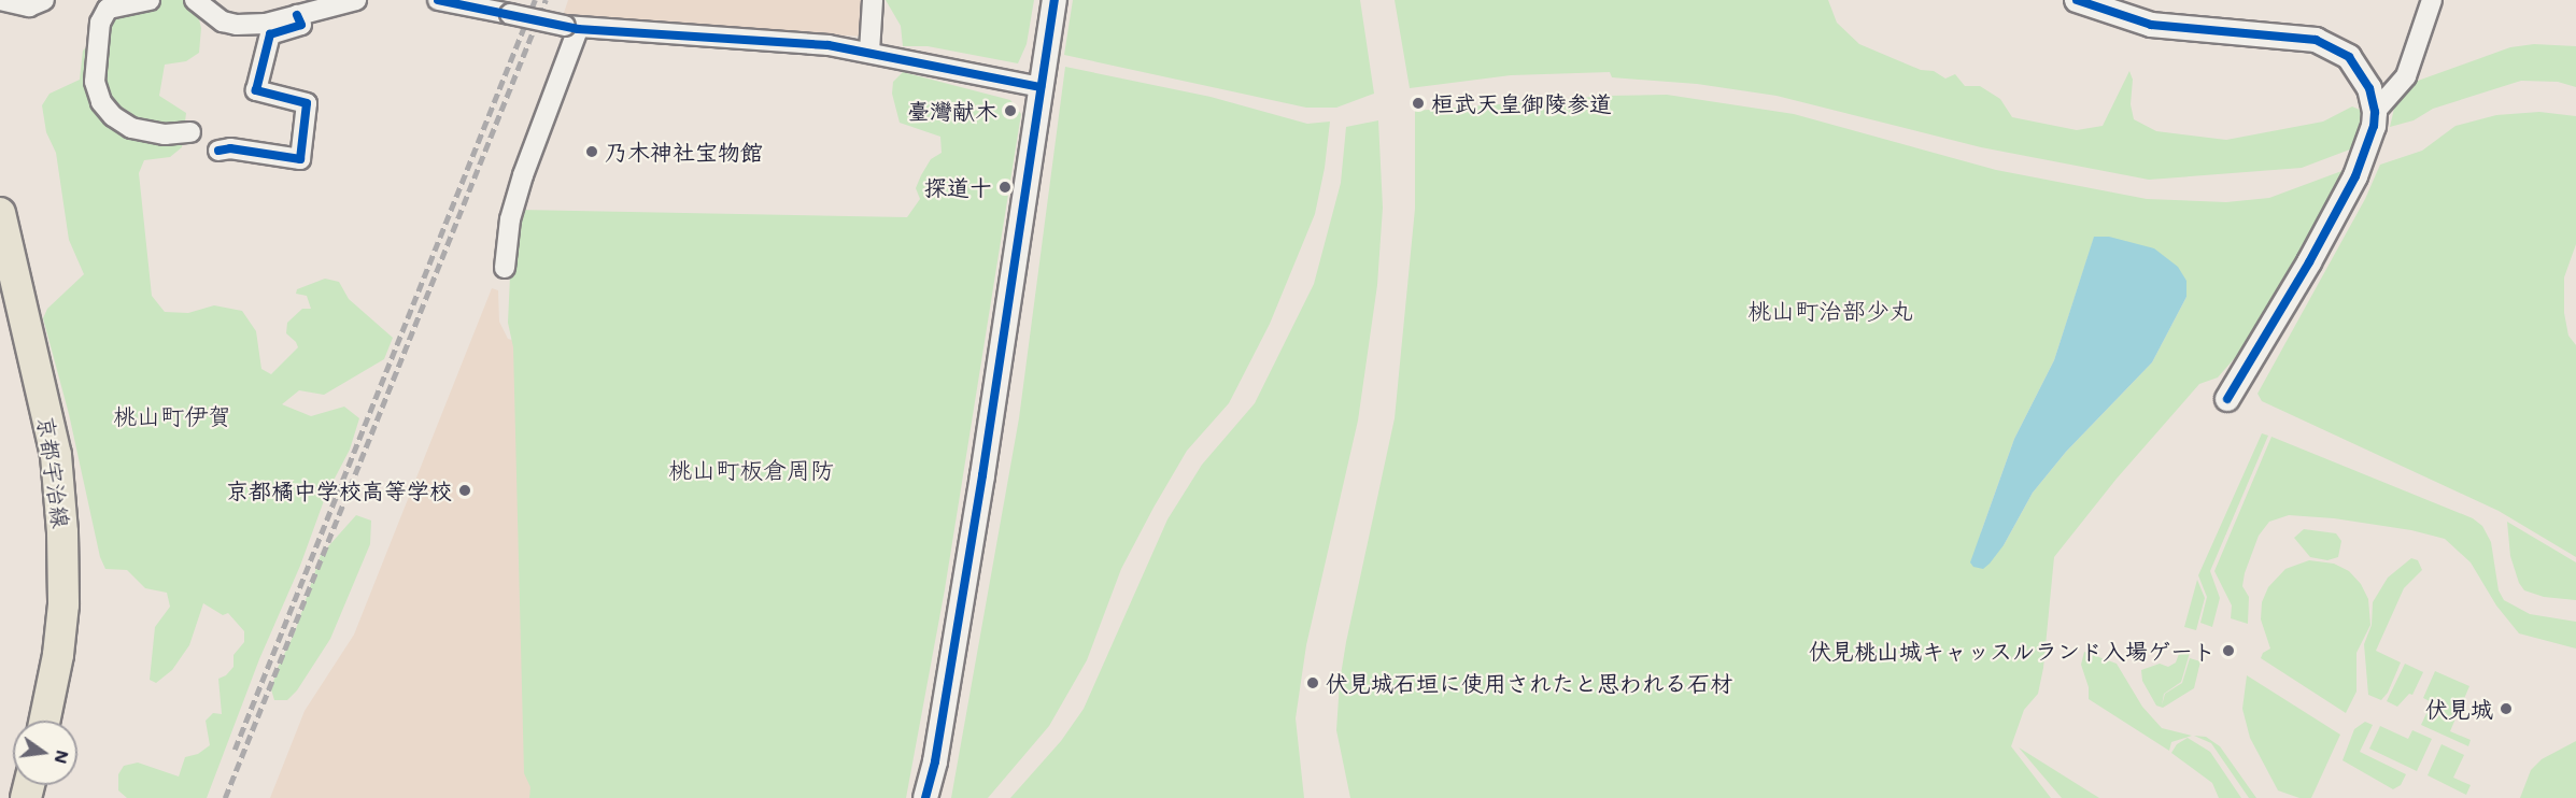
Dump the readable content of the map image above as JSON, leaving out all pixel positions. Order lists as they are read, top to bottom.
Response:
{
  "streets": {
    "main road": ["京都宇治線"]
  },
  "districts": ["桃山町治部少丸", "桃山町伊賀", "桃山町板倉周防"],
  "places": [
    "桓武天皇御陵参道",
    "臺灣献木",
    "乃木神社宝物館",
    "探道十",
    "京都橘中学校高等学校",
    "伏見桃山城キャッスルランド入場ゲート",
    "伏見城石垣に使用されたと思われる石材",
    "伏見城"
  ],
  "north": "right"
}
